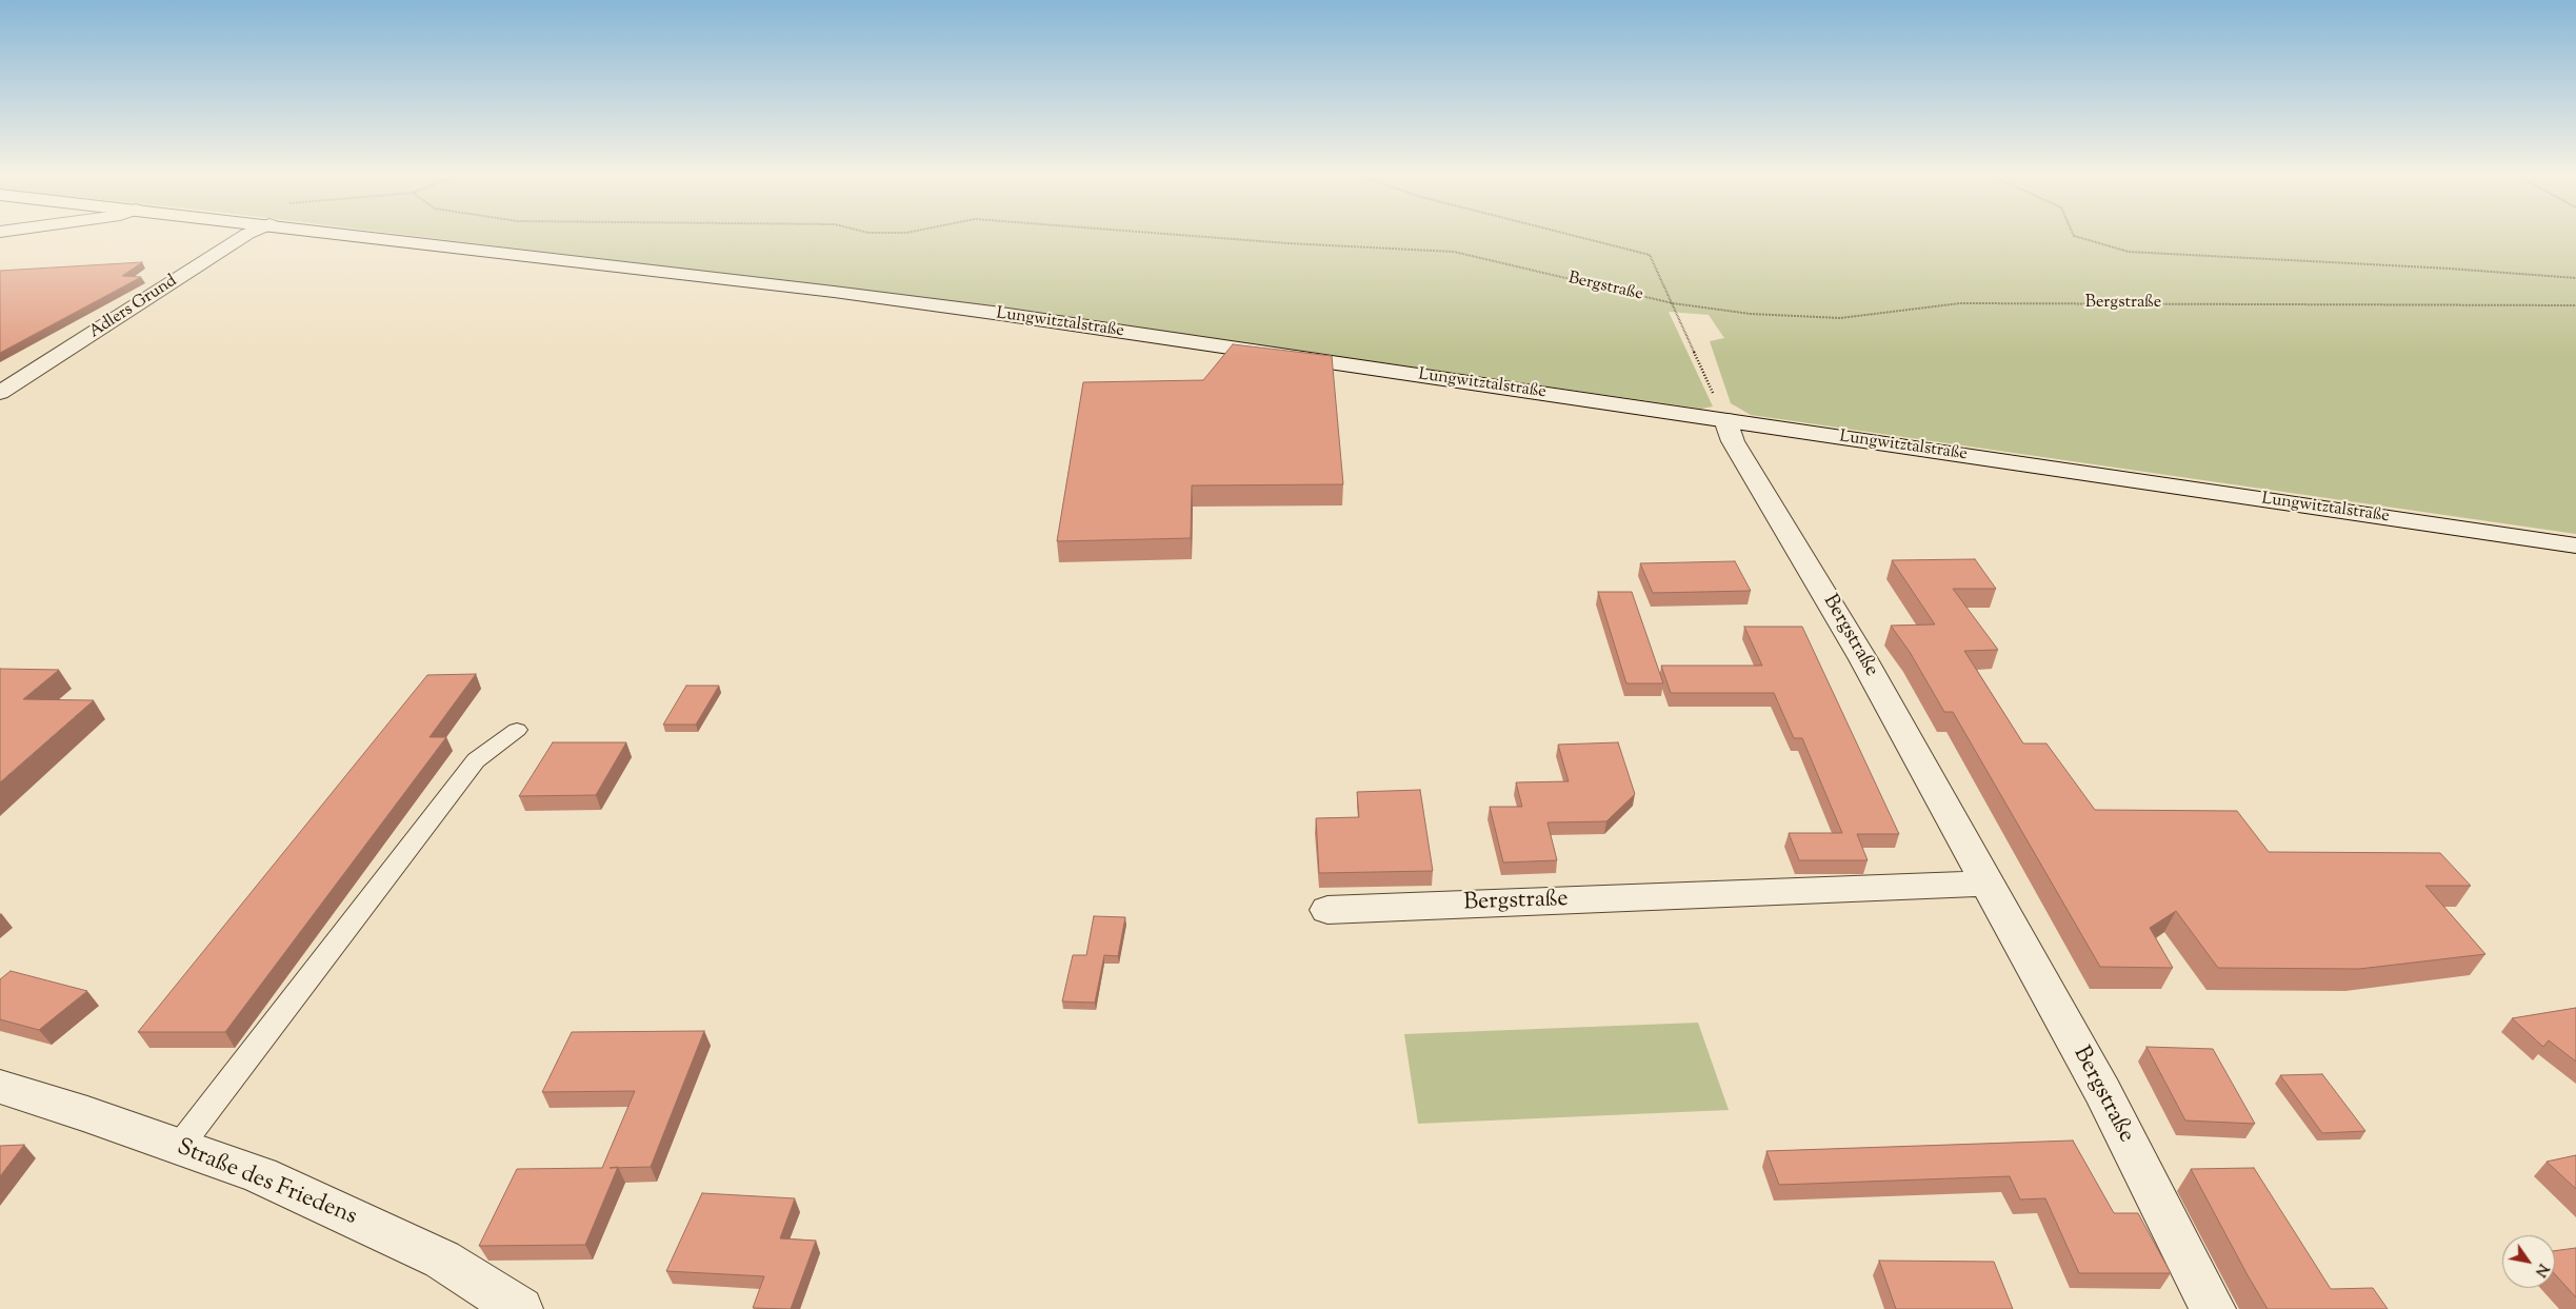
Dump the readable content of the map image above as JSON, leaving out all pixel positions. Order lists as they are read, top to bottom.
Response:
{
  "streets": {
    "main road": [
      "Bergstraße",
      "Adlers Grund",
      "Lungwitztalstraße",
      "Straße des Friedens"
    ]
  },
  "crossings": [
    ["Bergstraße", "Lungwitztalstraße"]
  ],
  "north": "bottom right"
}
